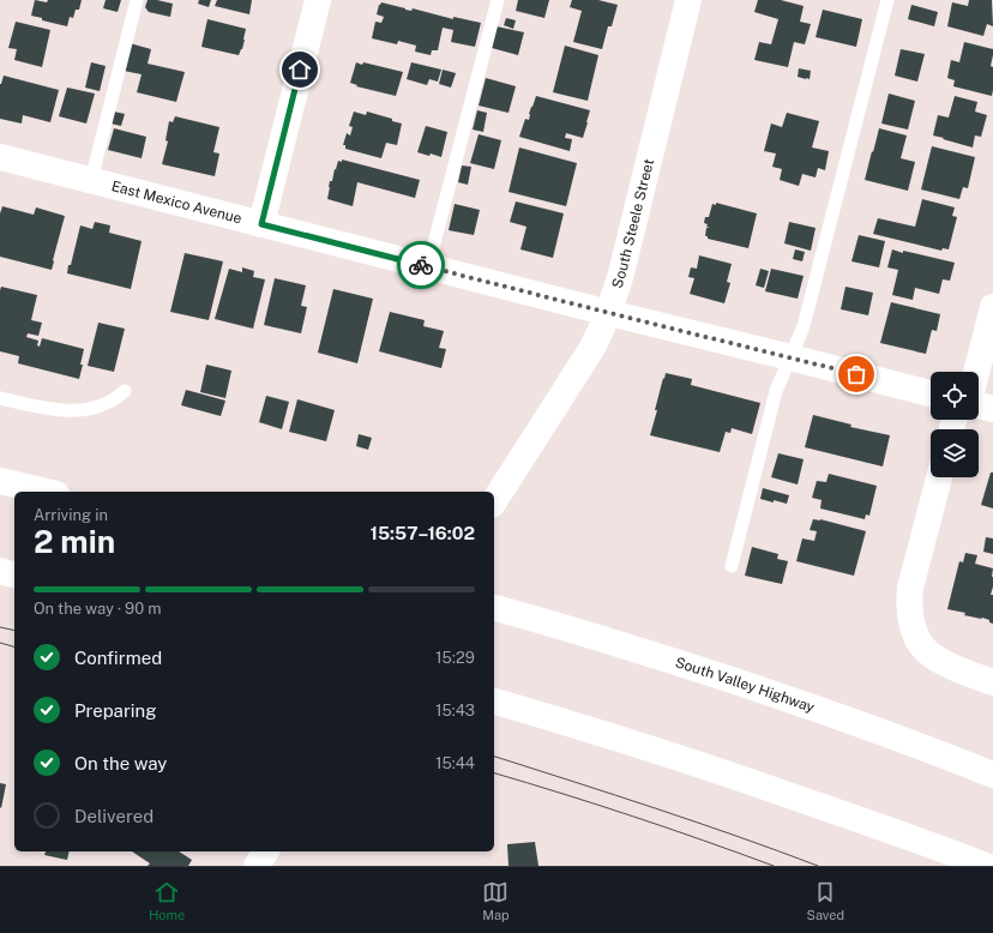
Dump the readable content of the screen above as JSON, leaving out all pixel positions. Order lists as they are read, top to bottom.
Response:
{
  "streets": {
    "main road": ["East Mexico Avenue", "South Steele Street", "South Valley Highway"]
  },
  "crossings": [
    ["East Mexico Avenue", "South Steele Street"]
  ],
  "page": {
    "heading": ["2 min", "Arriving in", "15:57–16:02"],
    "bar": "On the way · 90 m",
    "list": [
      ["Confirmed", "15:29"],
      ["Preparing", "15:43"],
      ["On the way", "15:44"],
      "Delivered"
    ],
    "tabs": ["Home", "Map", "Saved"]
  }
}
